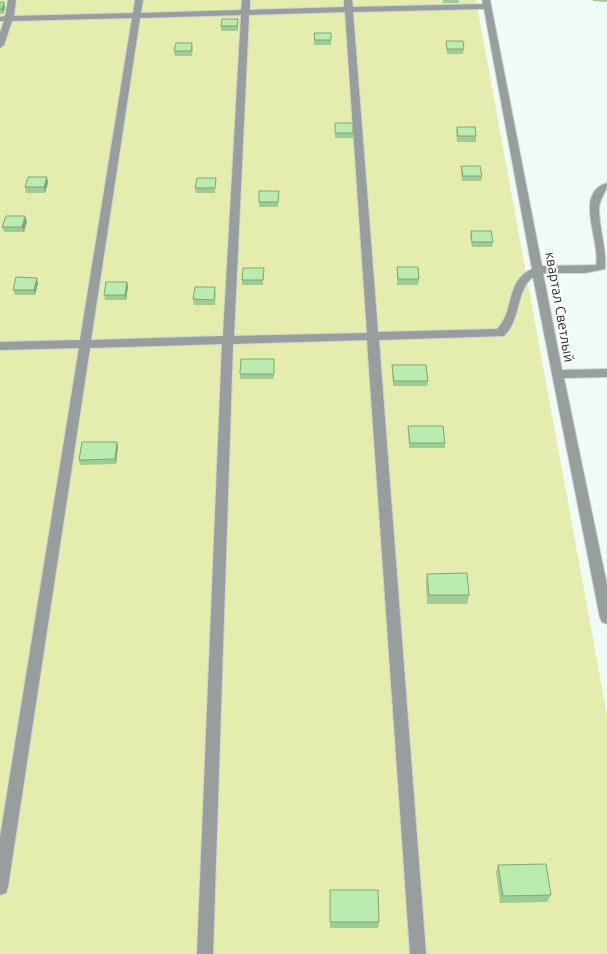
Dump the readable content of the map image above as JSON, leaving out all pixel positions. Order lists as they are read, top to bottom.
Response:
{
  "streets": {
    "street": ["квартал Светлый"]
  }
}
